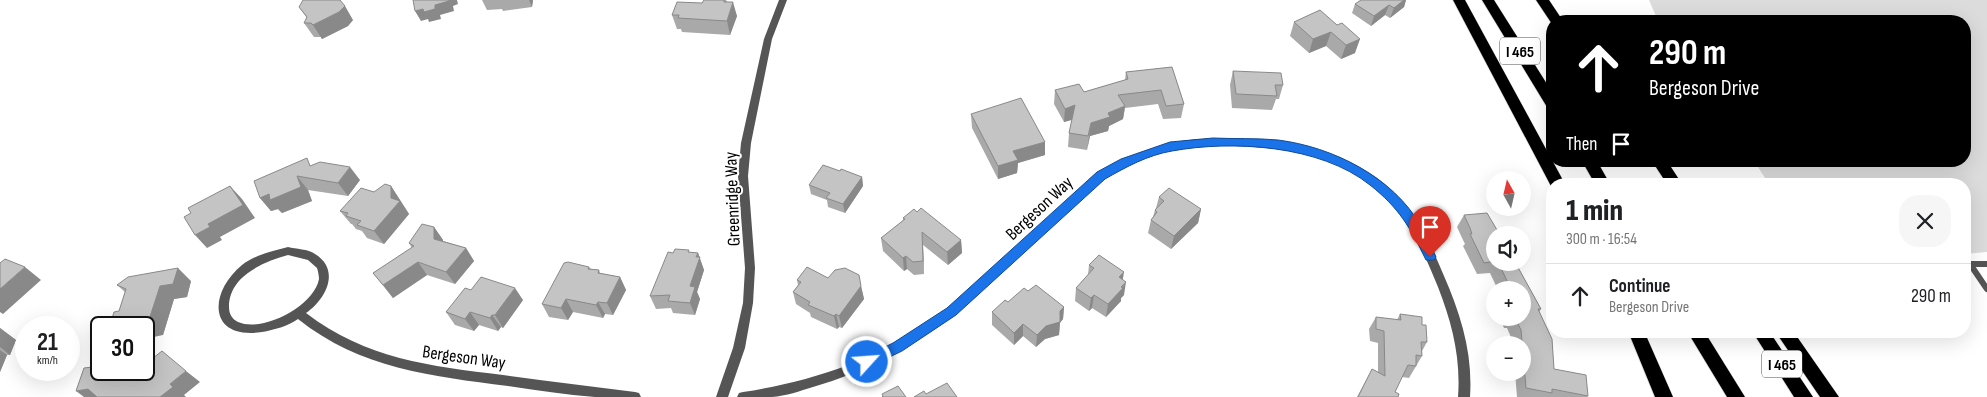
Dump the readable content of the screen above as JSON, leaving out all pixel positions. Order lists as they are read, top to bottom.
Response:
{
  "streets": {
    "highway": ["I 465"],
    "street": ["Greenridge Way", "Bergeson Way"]
  },
  "north": "top",
  "page": {
    "turn": ["290 m", "Bergeson Drive"],
    "then": "Then",
    "map_buttons": ["+", "−"],
    "heading": ["1 min", "300 m · 16:54"],
    "list": [
      {
        "name": "Continue",
        "note": "Bergeson Drive",
        "value": "290 m"
      }
    ],
    "speed": "21 km/h",
    "limit": "30"
  }
}
